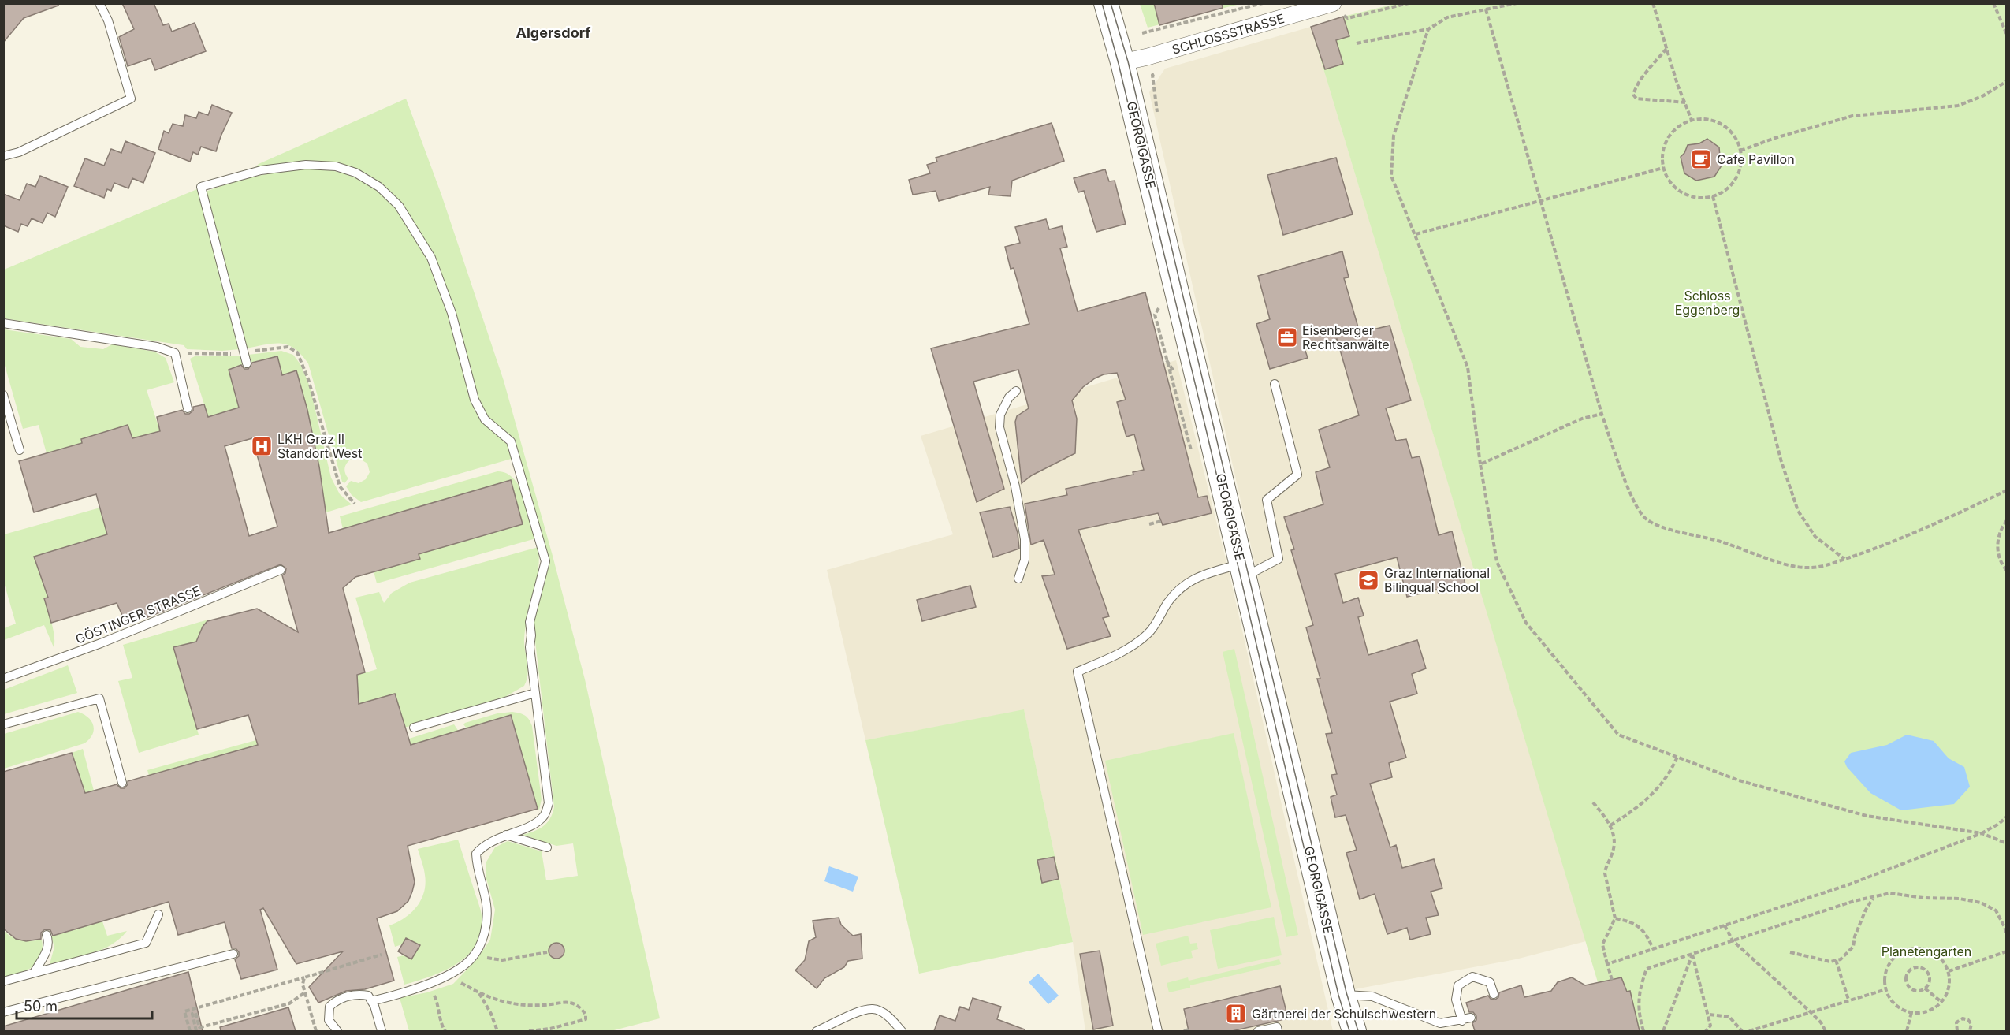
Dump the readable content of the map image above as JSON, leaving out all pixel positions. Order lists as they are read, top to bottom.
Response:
{
  "streets": {
    "main road": ["GEORGIGASSE"],
    "street": ["SCHLOSSSTRASSE"],
    "lane": ["GÖSTINGER STRASSE"]
  },
  "crossings": [
    ["SCHLOSSSTRASSE", "GEORGIGASSE"]
  ],
  "districts": ["Algersdorf"],
  "parks": ["Schloss Eggenberg", "Planetengarten"],
  "places": {
    "cafe": ["Cafe Pavillon"],
    "office": ["Eisenberger Rechtsanwälte"],
    "hospital": ["LKH Graz II Standort West"],
    "school or university": ["Graz International Bilingual School"],
    "building": ["Gärtnerei der Schulschwestern"]
  },
  "scale_bar": "50 m"
}
